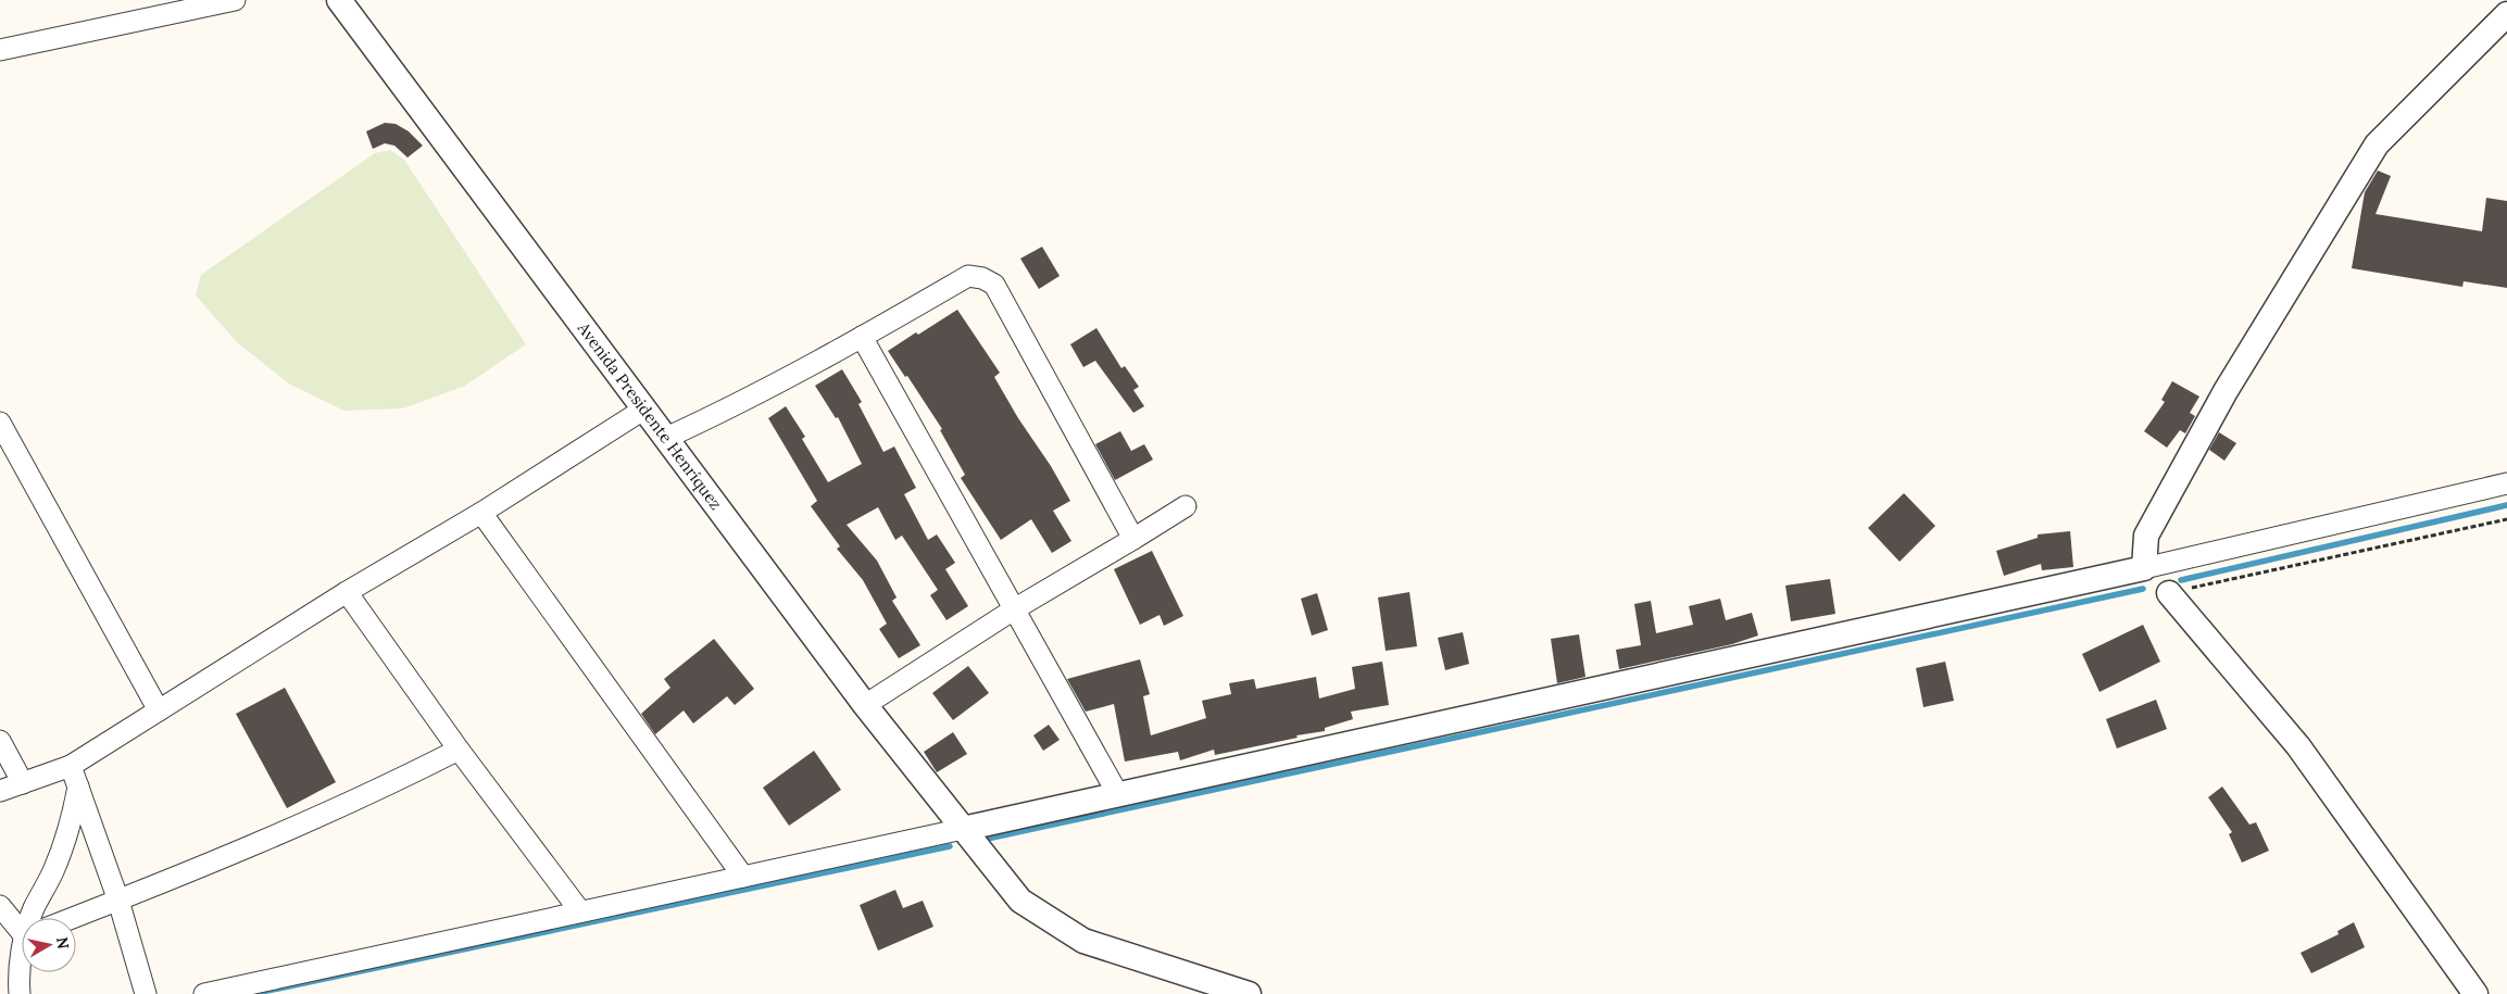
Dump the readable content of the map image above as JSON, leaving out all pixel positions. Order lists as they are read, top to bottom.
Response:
{
  "streets": {
    "street": ["Avenida Presidente Henríquez"]
  },
  "north": "right"
}
